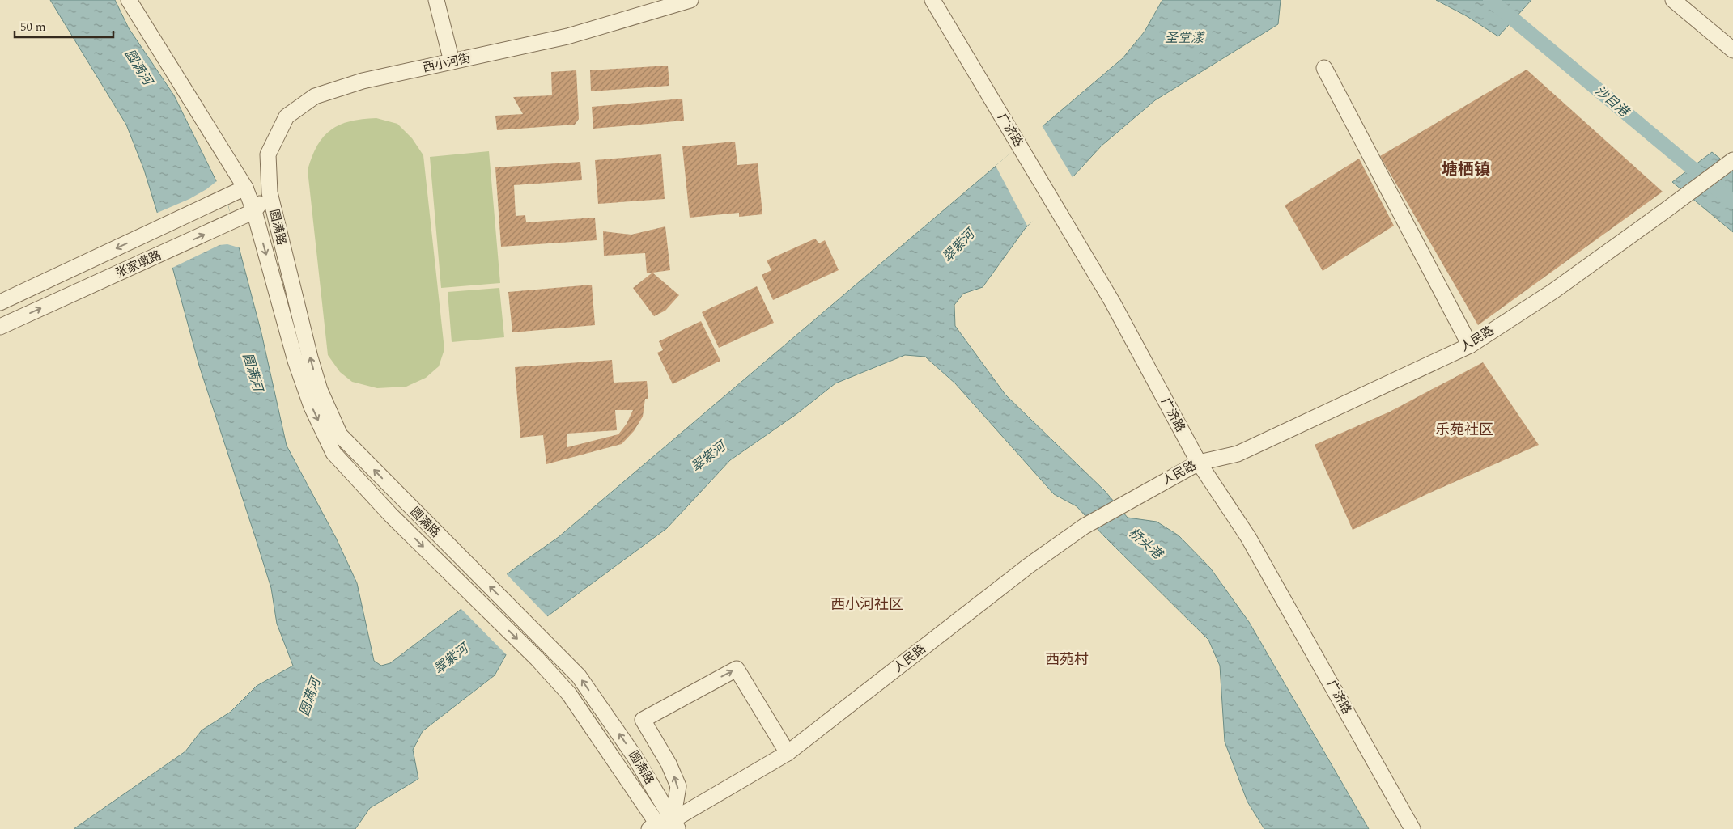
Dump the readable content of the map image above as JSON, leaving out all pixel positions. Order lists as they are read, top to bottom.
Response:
{
  "streets": {
    "street": [
      "西小河街",
      "广济路",
      "圆满路",
      "张家墩路",
      "人民路"
    ]
  },
  "crossings": [
    ["西小河街", "圆满路"],
    ["西小河街", "张家墩路"],
    ["广济路", "人民路"],
    ["圆满路", "张家墩路"],
    ["圆满路", "人民路"]
  ],
  "districts": [
    "塘栖镇",
    "乐苑社区",
    "西小河社区",
    "西苑村"
  ],
  "water": [
    "圣堂漾",
    "圆满河",
    "沙目港",
    "翠紫河",
    "桥头港"
  ],
  "scale_bar": "50 m"
}
